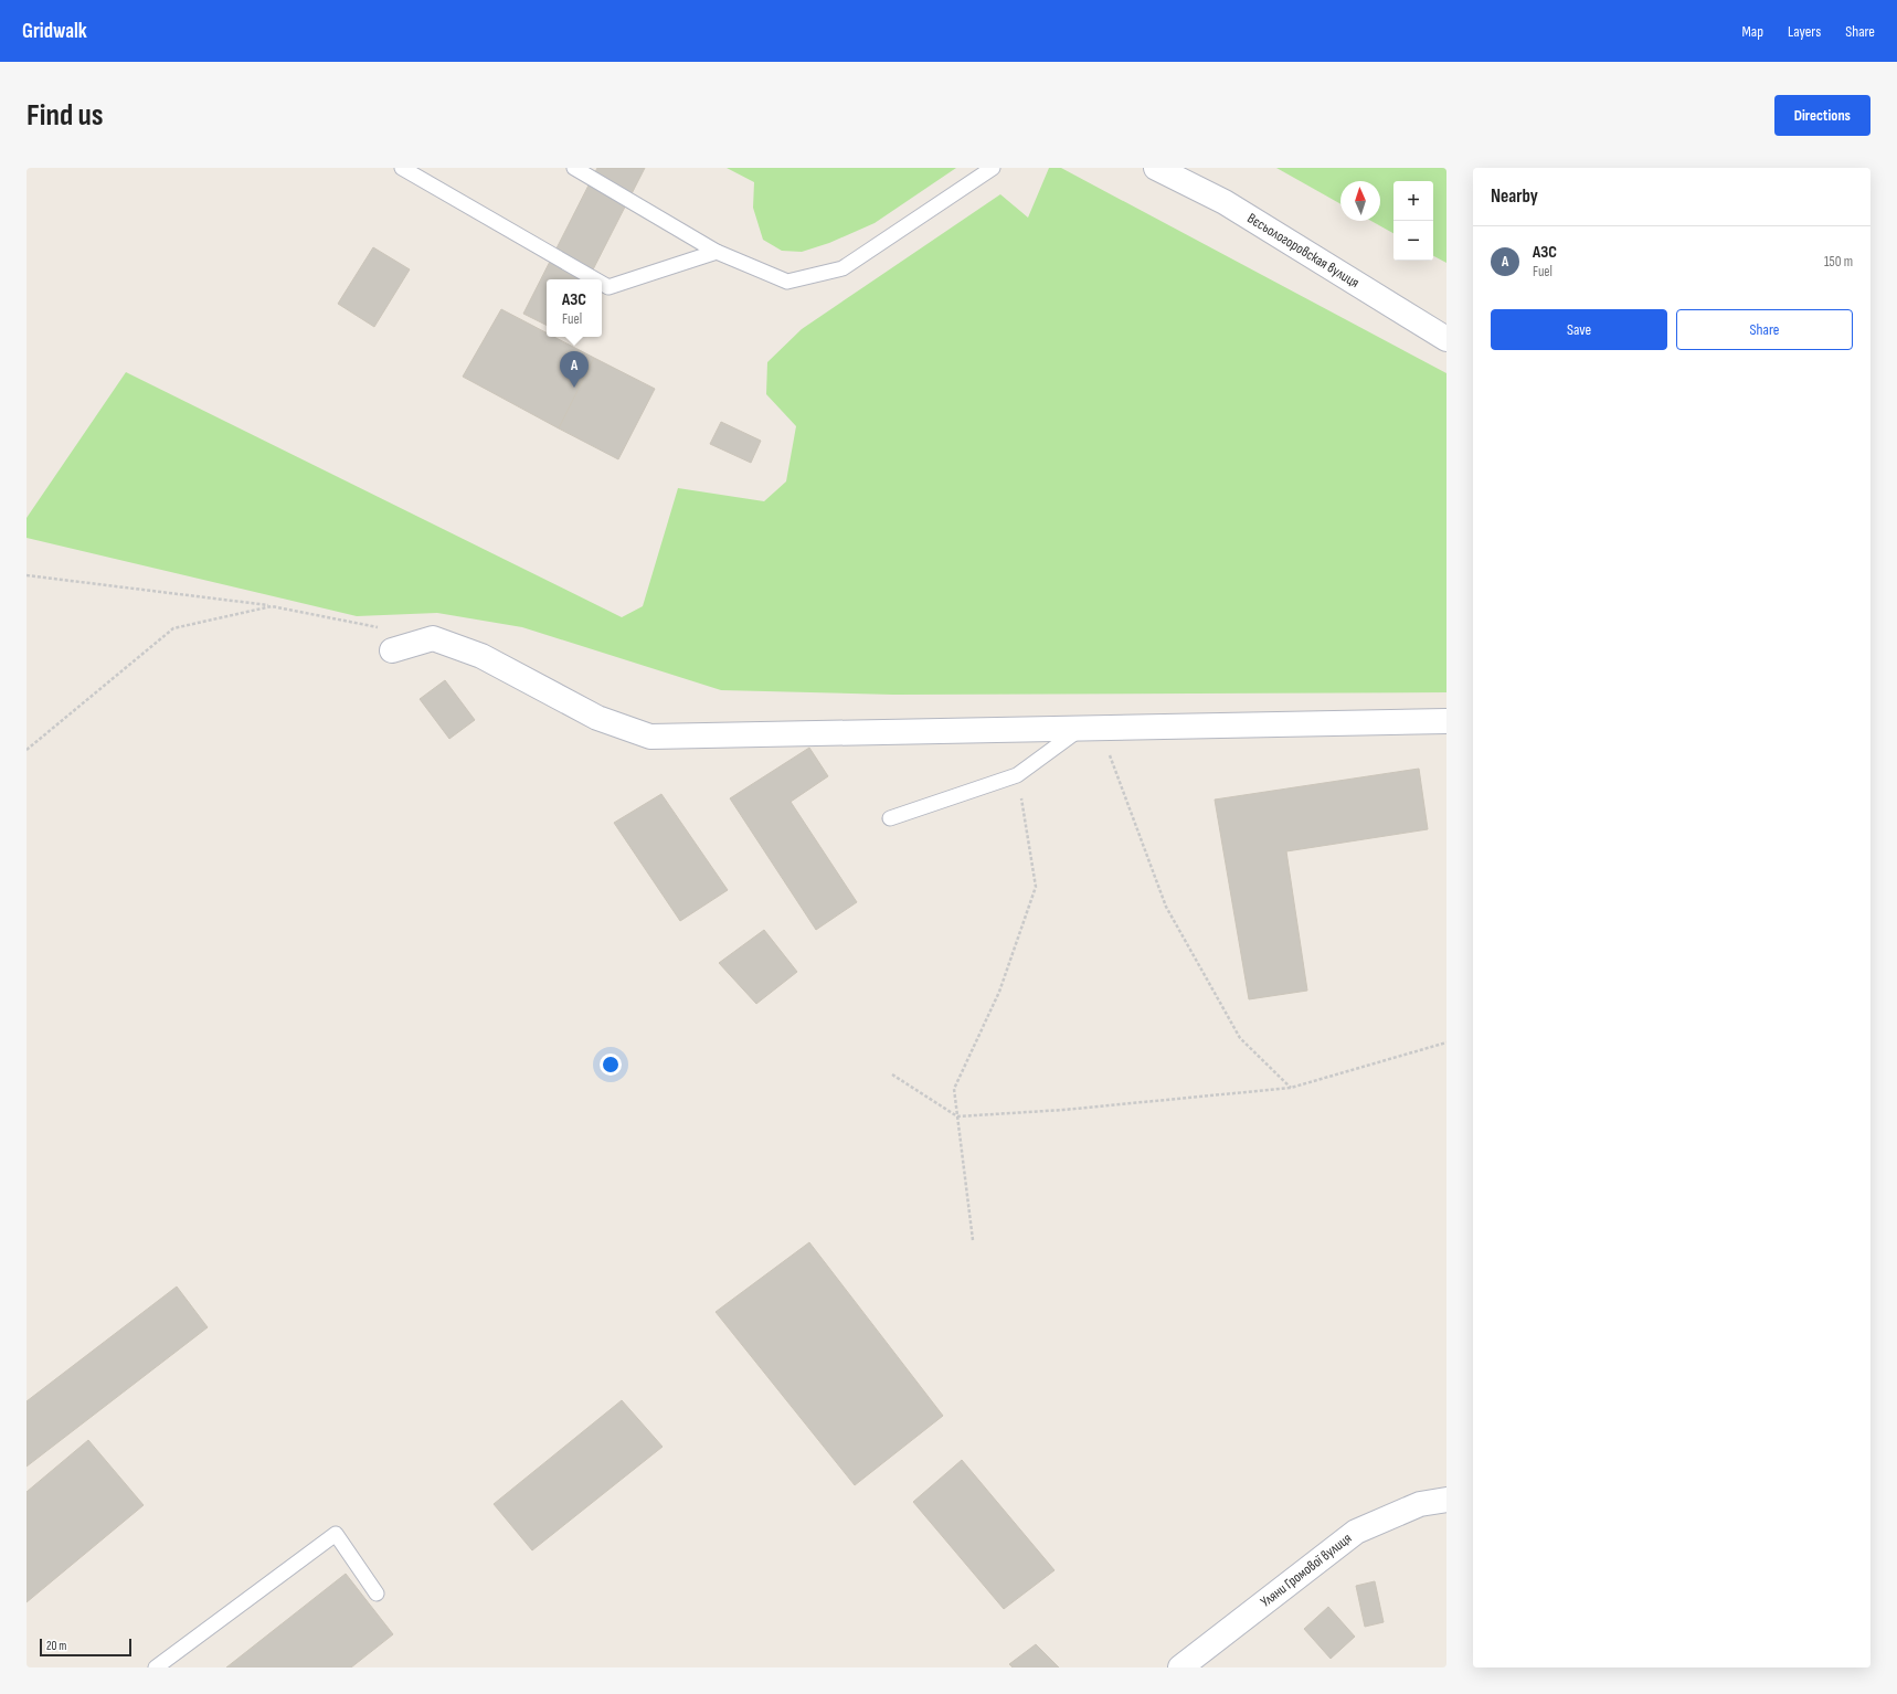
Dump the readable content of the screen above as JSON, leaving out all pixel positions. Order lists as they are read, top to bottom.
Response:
{
  "streets": {
    "street": ["Вєсьологоровская вулиця", "Уляни Громової вулиця"]
  },
  "scale_bar": "20 m",
  "north": "top",
  "page": {
    "header": "Gridwalk",
    "nav": ["Map", "Layers", "Share"],
    "buttons": [
      "Directions",
      ["Save", "Share"]
    ],
    "title": "Find us",
    "heading": "Nearby",
    "map_buttons": ["+", "−"],
    "list": [
      {
        "mark": "A",
        "name": "АЗС",
        "note": "Fuel",
        "value": "150 m"
      }
    ],
    "popup": ["АЗС", "Fuel"],
    "pins": "A",
    "scale": "20 m"
  }
}
